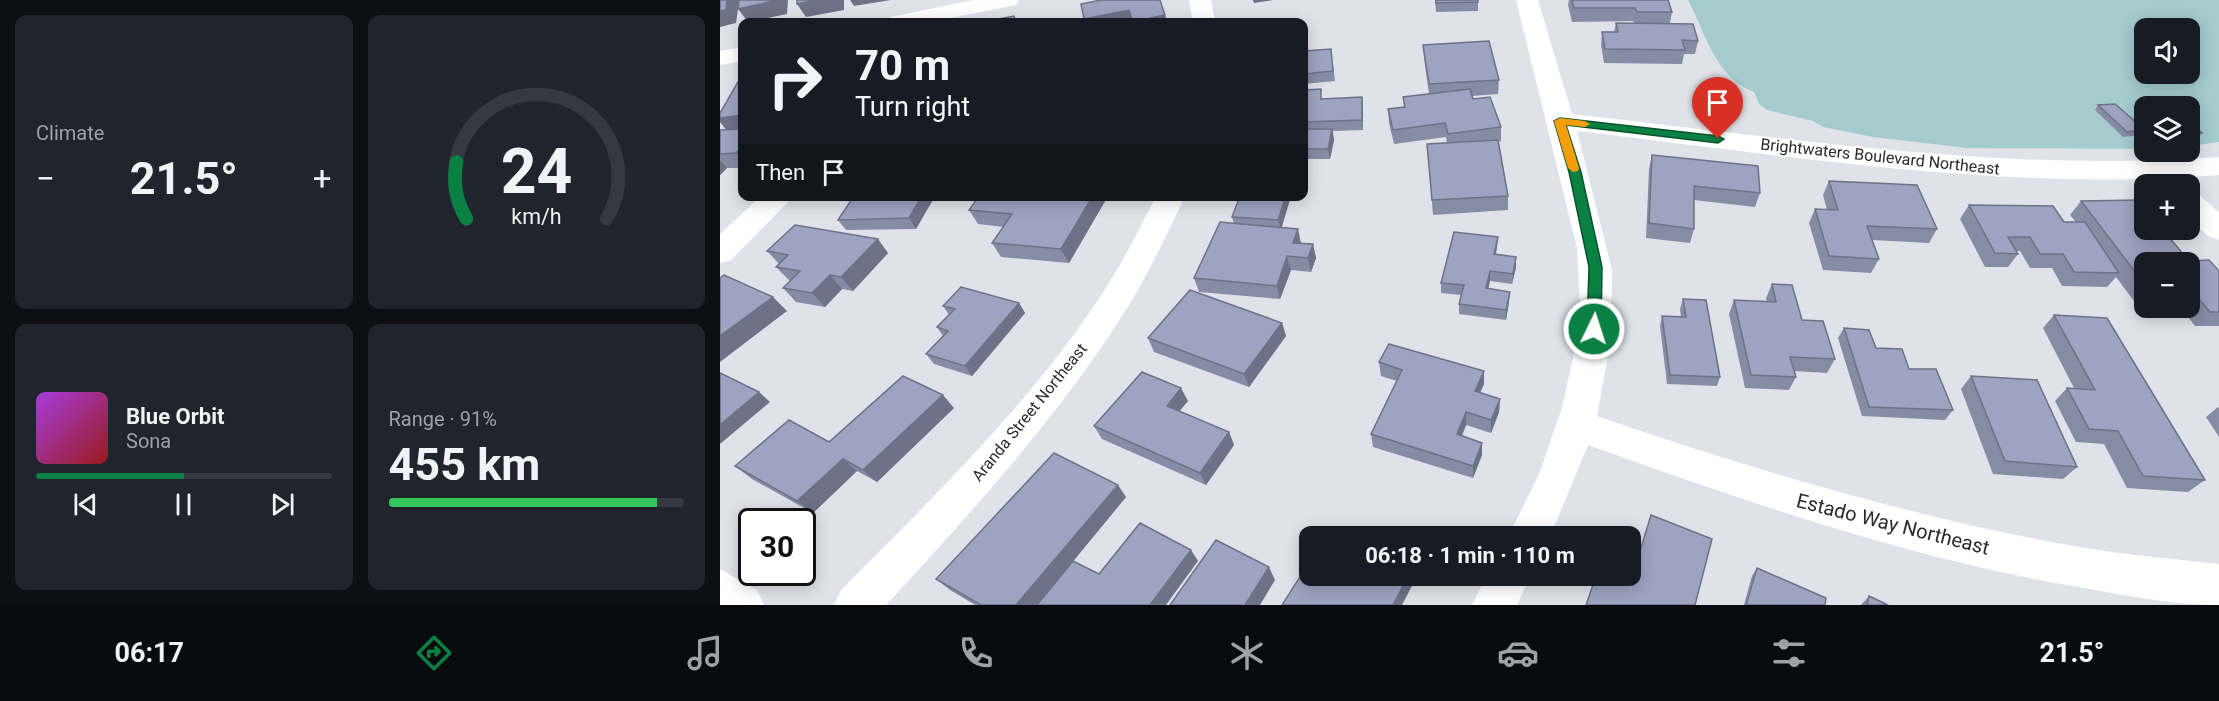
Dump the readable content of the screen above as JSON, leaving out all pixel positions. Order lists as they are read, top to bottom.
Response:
{
  "streets": {
    "street": ["Brightwaters Boulevard Northeast", "Aranda Street Northeast", "Estado Way Northeast"]
  },
  "page": {
    "tile": [
      "Climate",
      ["Range · 91%", "455 km"]
    ],
    "map_buttons": ["+", "−"],
    "turn": ["70 m", "Turn right"],
    "then": "Then",
    "heat": ["−", "21.5°", "+"],
    "song": ["Blue Orbit", "Sona"],
    "limit": "30",
    "trip": "06:18 · 1 min · 110 m",
    "tabs": ["06:17", "21.5°"],
    "gauge": ["24", "km/h"]
  }
}
